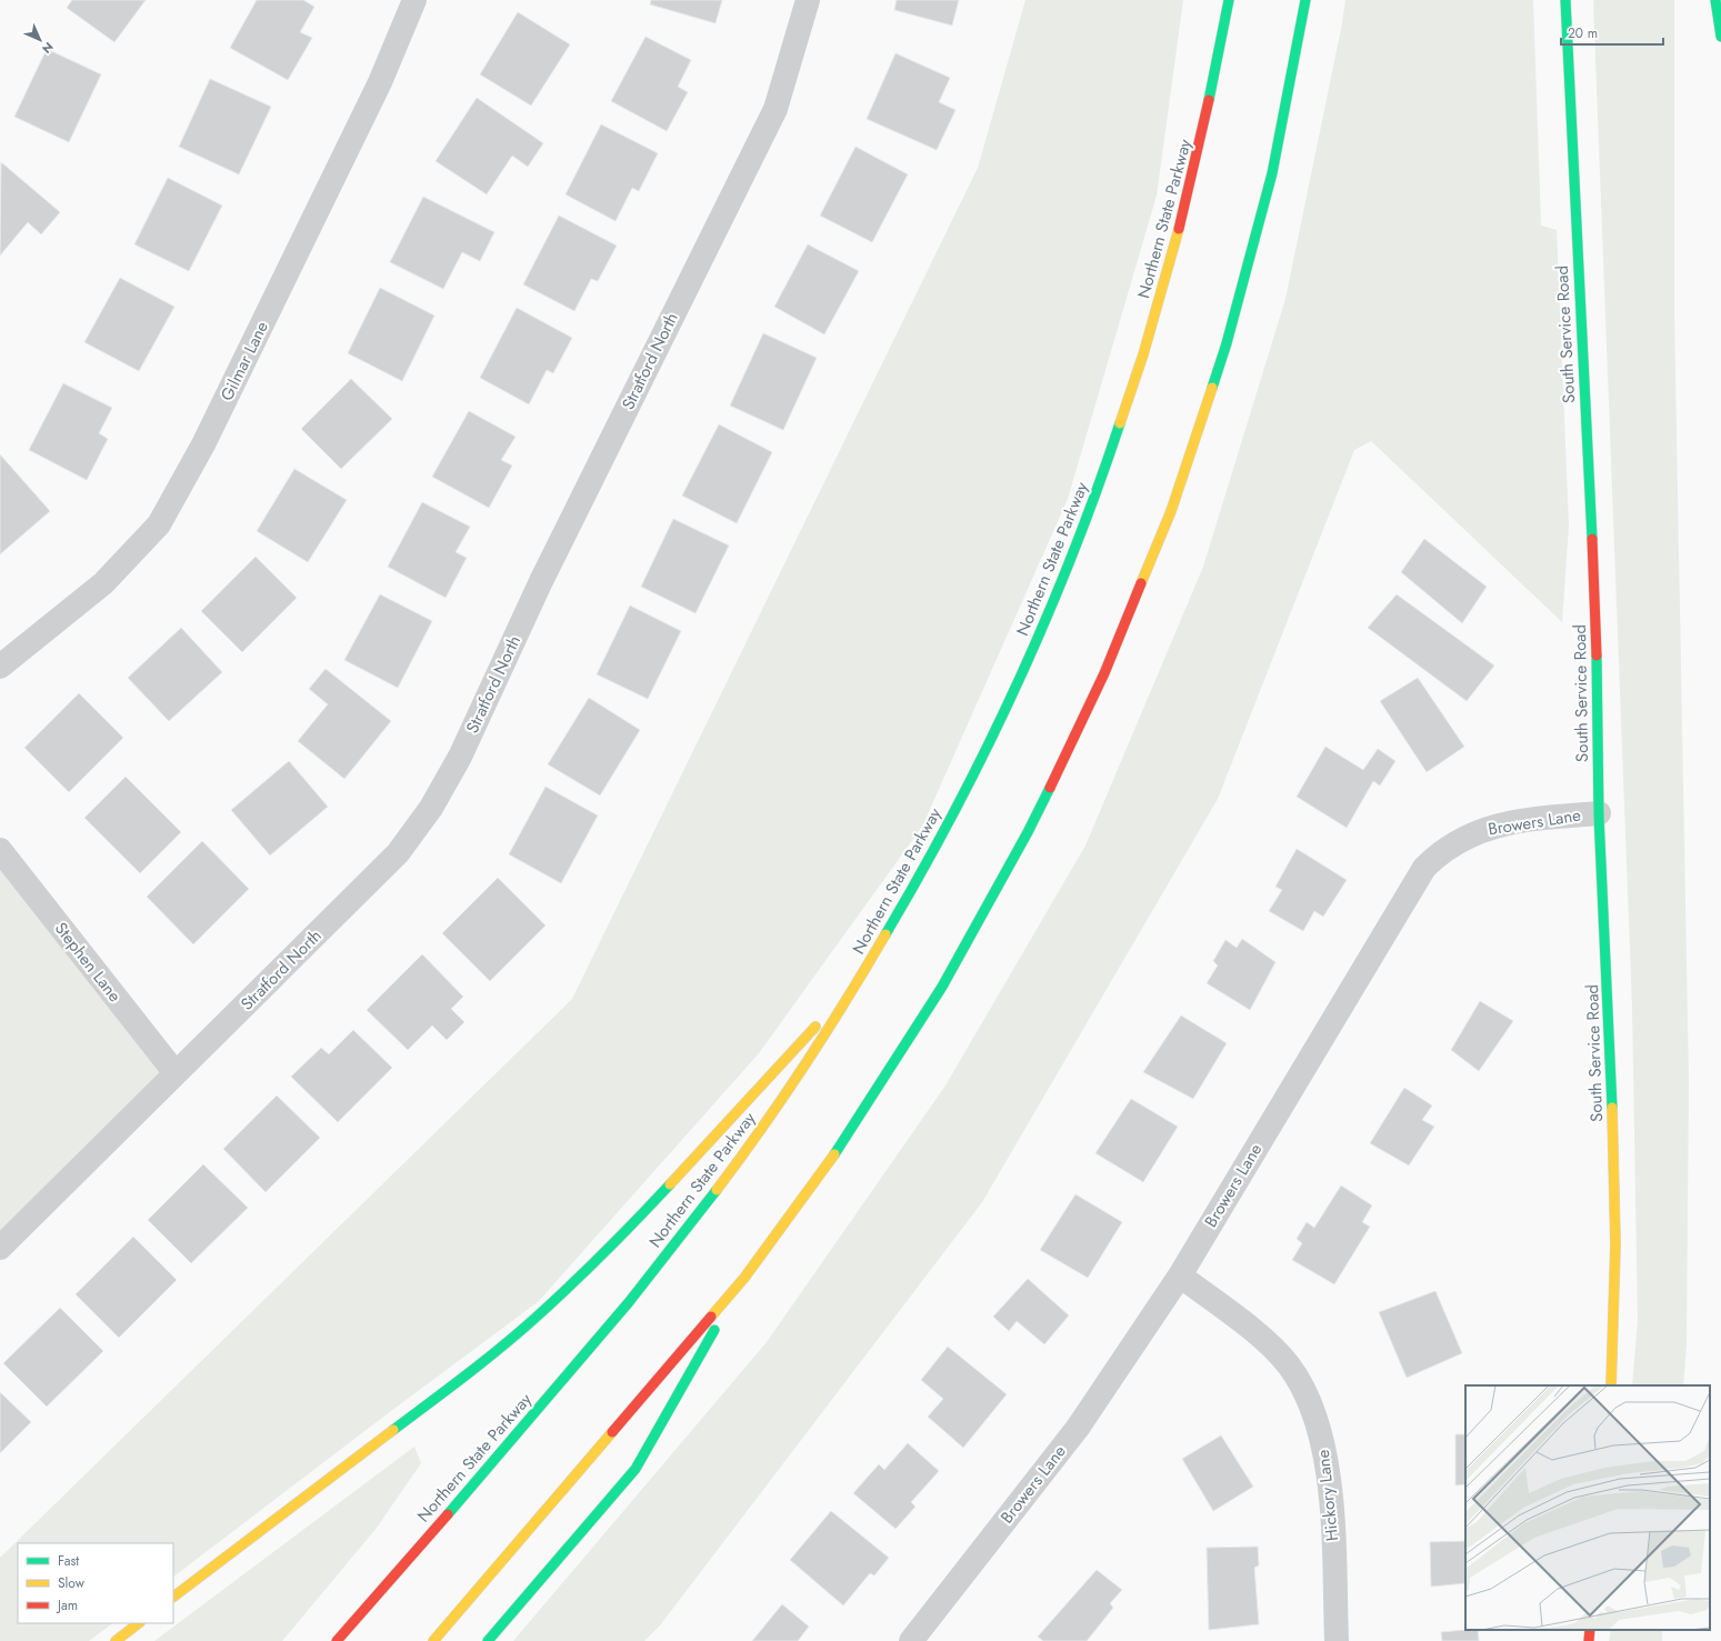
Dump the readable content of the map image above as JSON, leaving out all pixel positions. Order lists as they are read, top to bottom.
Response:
{
  "streets": {
    "main road": ["Northern State Parkway", "South Service Road"],
    "street": [
      "Gilmar Lane",
      "Stratford North",
      "Browers Lane",
      "Stephen Lane",
      "Hickory Lane"
    ]
  },
  "crossings": [
    ["South Service Road", "Browers Lane"],
    ["Stratford North", "Stephen Lane"],
    ["Browers Lane", "Hickory Lane"]
  ],
  "legend": ["Fast", "Slow", "Jam"],
  "scale_bar": "20 m",
  "north": "bottom right"
}
